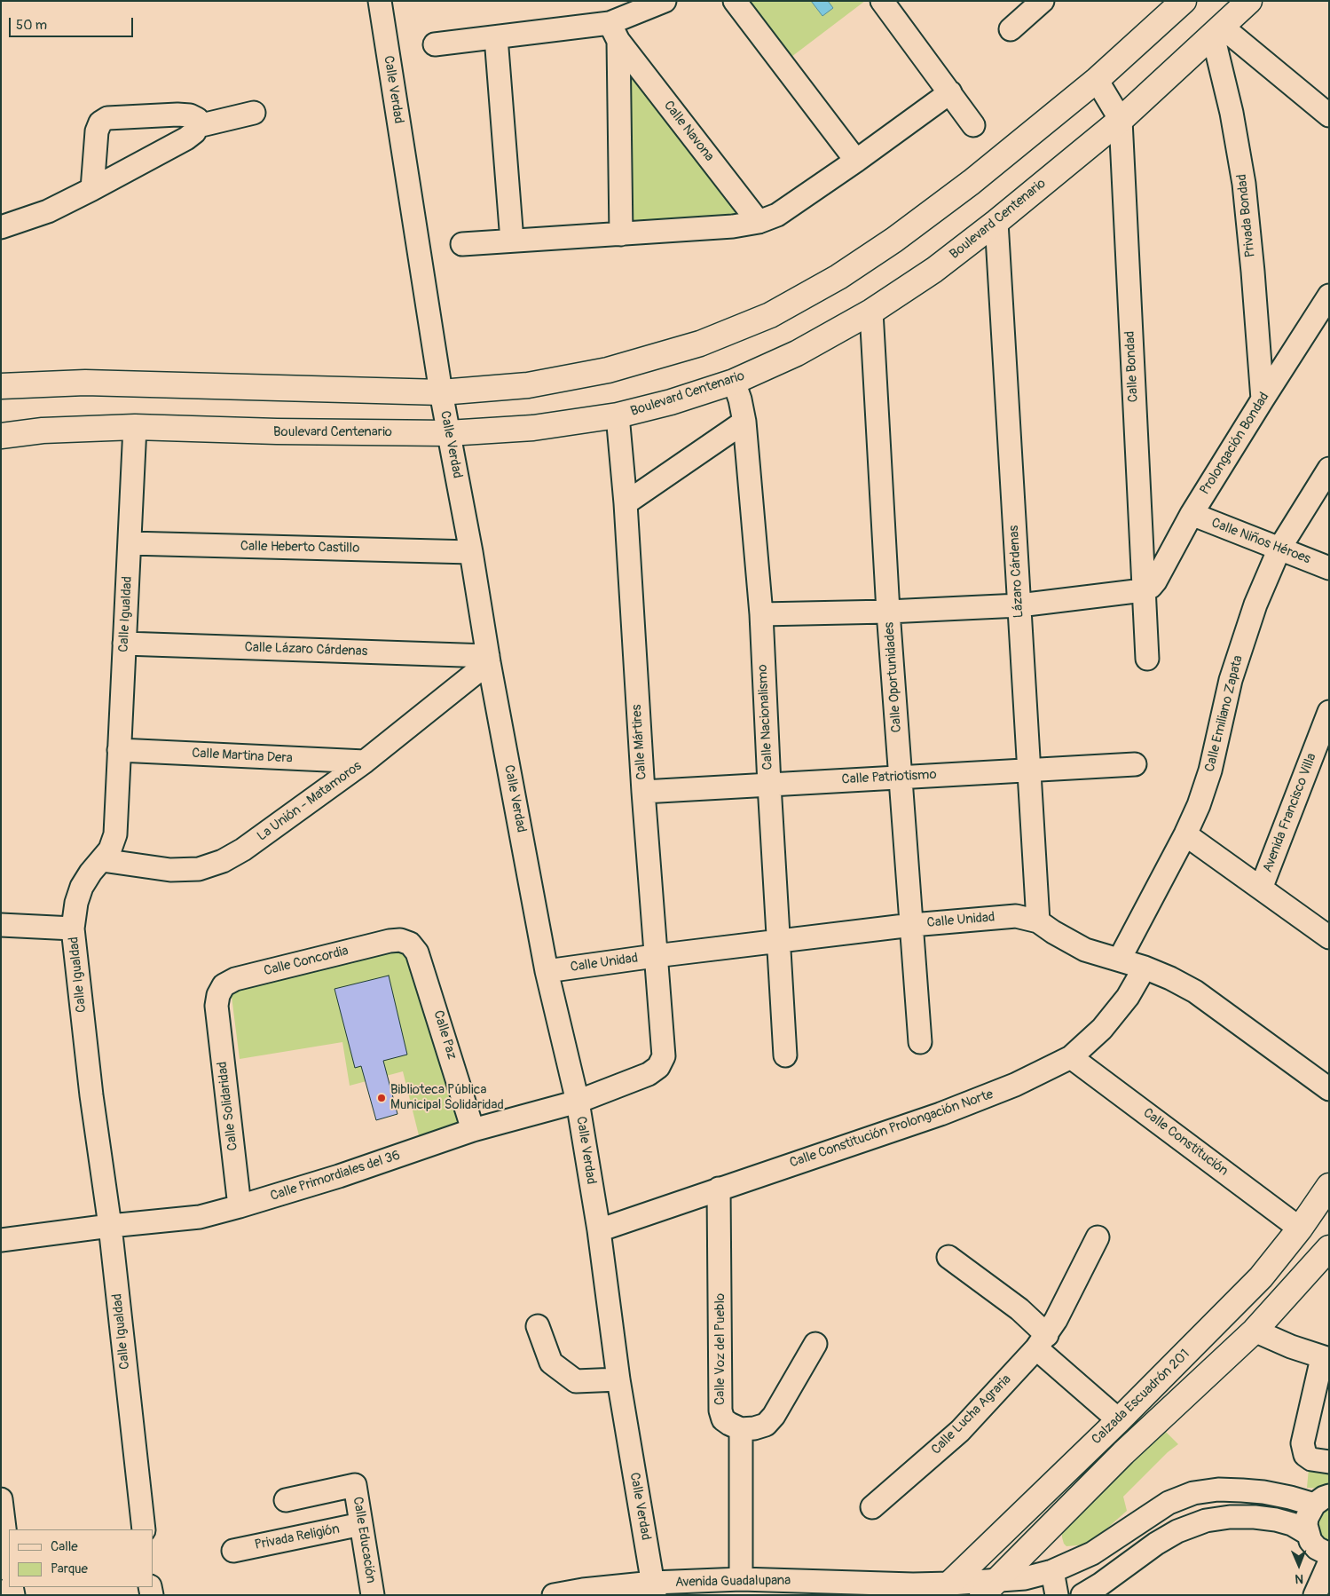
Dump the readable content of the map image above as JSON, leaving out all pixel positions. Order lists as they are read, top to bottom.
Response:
{
  "streets": {
    "main road": ["Boulevard Centenario", "Calzada Escuadrón 201"],
    "street": [
      "Calle Verdad",
      "Calle Navona",
      "Privada Bondad",
      "Calle Bondad",
      "Prolongación Bondad",
      "Calle Niños Héroes",
      "Calle Heberto Castillo",
      "Lázaro Cárdenas",
      "Calle Igualdad",
      "Calle Lázaro Cárdenas",
      "Calle Oportunidades",
      "Calle Emiliano Zapata",
      "Calle Nacionalismo",
      "Calle Mártires",
      "Calle Martina Dera",
      "Calle Patriotismo",
      "La Unión - Matamoros",
      "Avenida Francisco Villa",
      "Calle Unidad",
      "Calle Concordia",
      "Calle Paz",
      "Calle Solidaridad",
      "Calle Constitución Prolongación Norte",
      "Calle Constitución",
      "Calle Primordiales del 36",
      "Calle Voz del Pueblo",
      "Calle Lucha Agraria",
      "Privada Religión",
      "Calle Educación",
      "Avenida Guadalupana"
    ]
  },
  "crossings": [
    ["Calle Verdad", "Boulevard Centenario"],
    ["Calle Verdad", "Calle Heberto Castillo"],
    ["Calle Verdad", "Calle Lázaro Cárdenas"],
    ["Calle Verdad", "La Unión - Matamoros"],
    ["Calle Verdad", "Calle Unidad"],
    ["Calle Verdad", "Calle Constitución Prolongación Norte"],
    ["Calle Verdad", "Calle Primordiales del 36"],
    ["Calle Verdad", "Avenida Guadalupana"],
    ["Privada Bondad", "Boulevard Centenario"],
    ["Privada Bondad", "Prolongación Bondad"],
    ["Boulevard Centenario", "Calle Bondad"],
    ["Boulevard Centenario", "Lázaro Cárdenas"],
    ["Boulevard Centenario", "Calle Igualdad"],
    ["Boulevard Centenario", "Calle Oportunidades"],
    ["Boulevard Centenario", "Calle Nacionalismo"],
    ["Boulevard Centenario", "Calle Mártires"],
    ["Calle Bondad", "Prolongación Bondad"],
    ["Prolongación Bondad", "Calle Niños Héroes"],
    ["Calle Niños Héroes", "Calle Emiliano Zapata"],
    ["Calle Heberto Castillo", "Calle Igualdad"],
    ["Lázaro Cárdenas", "Calle Patriotismo"],
    ["Lázaro Cárdenas", "Calle Unidad"],
    ["Calle Igualdad", "Calle Lázaro Cárdenas"],
    ["Calle Igualdad", "Calle Martina Dera"],
    ["Calle Igualdad", "La Unión - Matamoros"],
    ["Calle Igualdad", "Calle Primordiales del 36"],
    ["Calle Lázaro Cárdenas", "La Unión - Matamoros"],
    ["Calle Oportunidades", "Calle Patriotismo"],
    ["Calle Oportunidades", "Calle Unidad"],
    ["Calle Emiliano Zapata", "Calle Unidad"],
    ["Calle Nacionalismo", "Calle Patriotismo"],
    ["Calle Nacionalismo", "Calle Unidad"],
    ["Calle Mártires", "Calle Patriotismo"],
    ["Calle Mártires", "Calle Unidad"],
    ["Calle Mártires", "Calle Primordiales del 36"],
    ["Calle Martina Dera", "La Unión - Matamoros"],
    ["Calle Unidad", "Calle Constitución Prolongación Norte"],
    ["Calle Concordia", "Calle Paz"],
    ["Calle Concordia", "Calle Solidaridad"],
    ["Calle Paz", "Calle Primordiales del 36"],
    ["Calle Solidaridad", "Calle Primordiales del 36"],
    ["Calle Constitución Prolongación Norte", "Calle Constitución"],
    ["Calle Constitución Prolongación Norte", "Calle Voz del Pueblo"],
    ["Calle Constitución", "Calzada Escuadrón 201"],
    ["Calzada Escuadrón 201", "Avenida Guadalupana"],
    ["Privada Religión", "Calle Educación"]
  ],
  "places": ["Biblioteca Pública Municipal Solidaridad"],
  "legend": ["Calle", "Parque"],
  "scale_bar": "50 m",
  "north": "bottom"
}
